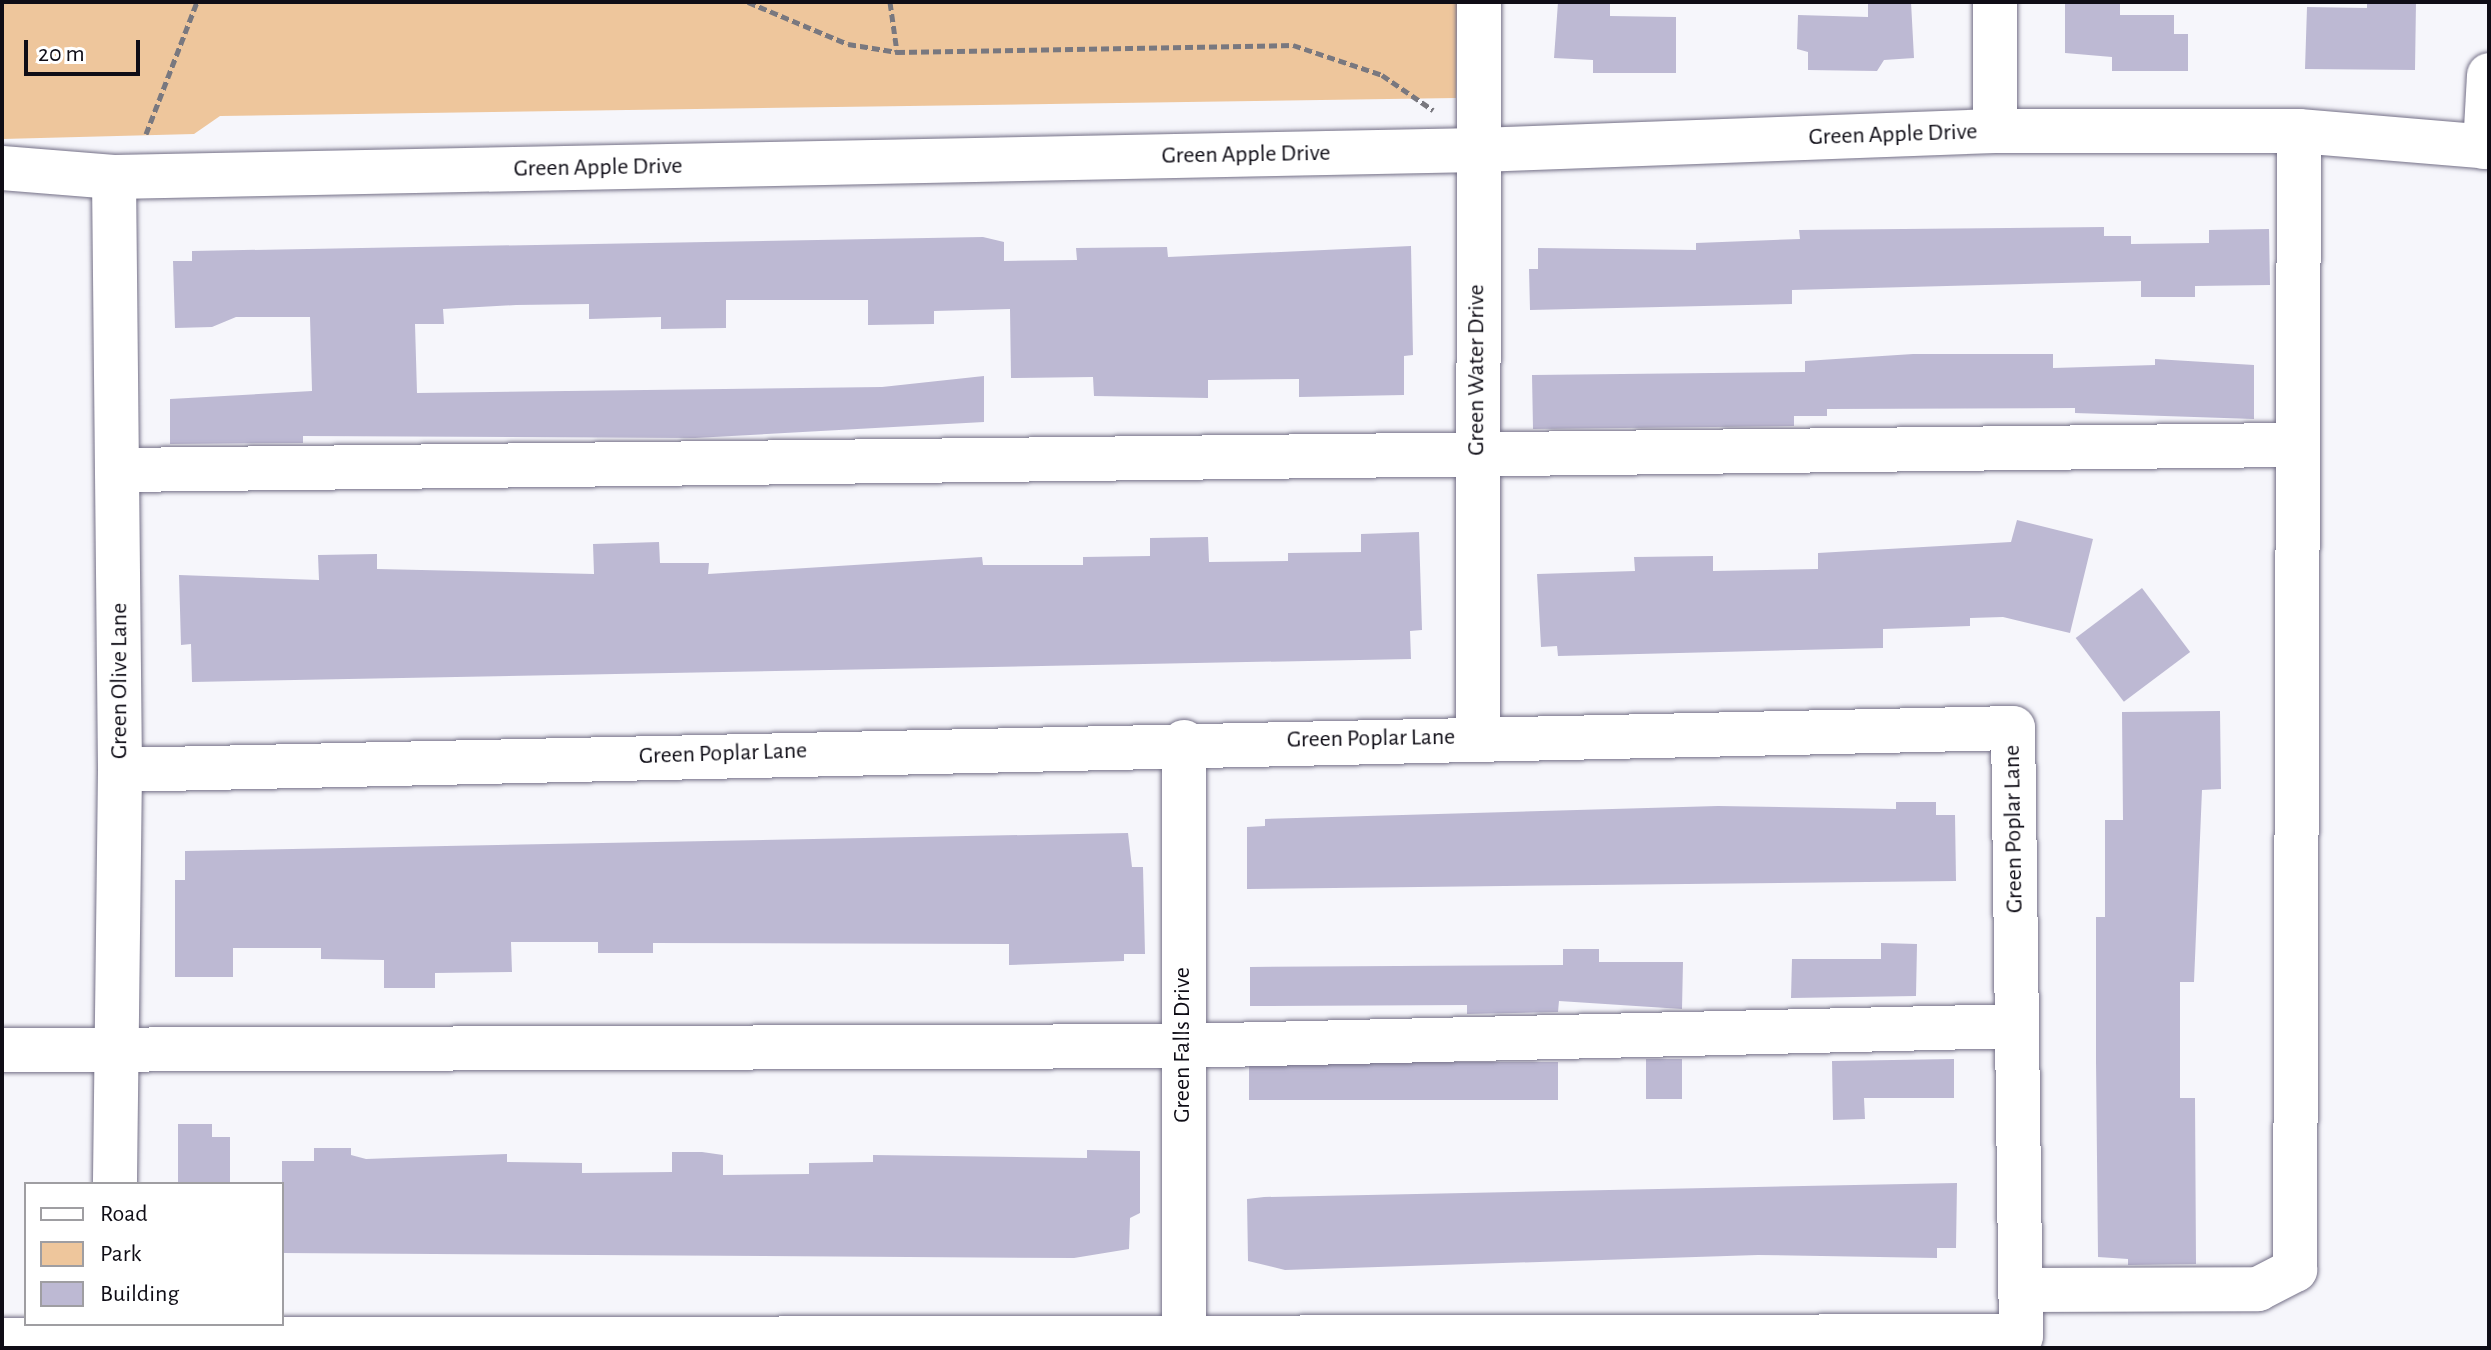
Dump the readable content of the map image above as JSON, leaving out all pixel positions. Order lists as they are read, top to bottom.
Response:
{
  "streets": {
    "street": [
      "Green Apple Drive",
      "Green Water Drive",
      "Green Olive Lane",
      "Green Poplar Lane",
      "Green Falls Drive"
    ]
  },
  "crossings": [
    ["Green Apple Drive", "Green Water Drive"],
    ["Green Apple Drive", "Green Olive Lane"],
    ["Green Water Drive", "Green Poplar Lane"],
    ["Green Olive Lane", "Green Poplar Lane"],
    ["Green Poplar Lane", "Green Falls Drive"]
  ],
  "legend": ["Road", "Park", "Building"],
  "scale_bar": "20 m"
}
